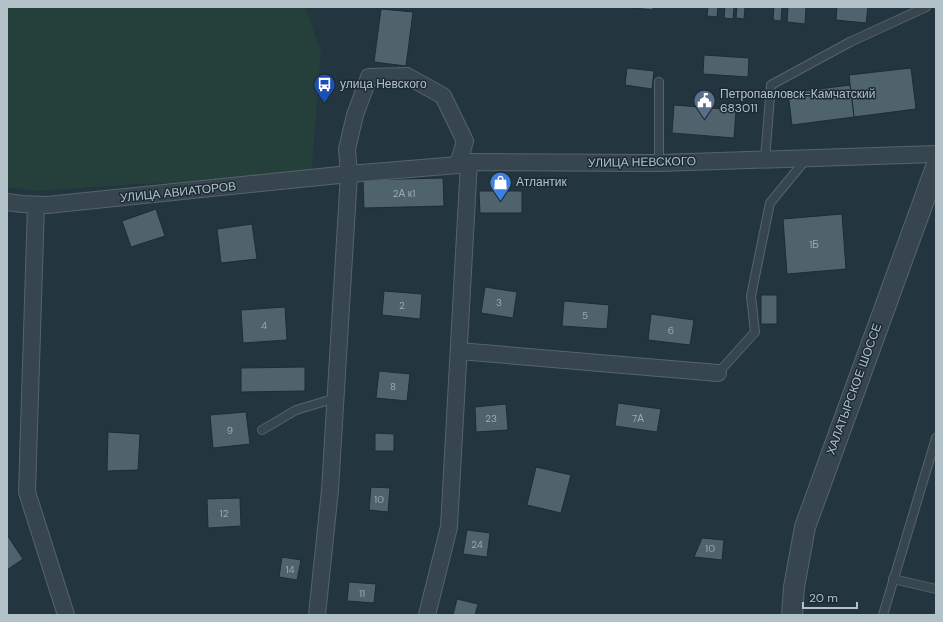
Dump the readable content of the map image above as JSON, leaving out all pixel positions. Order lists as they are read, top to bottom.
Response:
{
  "streets": {
    "street": ["УЛИЦА НЕВСКОГО", "УЛИЦА АВИАТОРОВ", "ХАЛАТЫРСКОЕ ШОССЕ"]
  },
  "crossings": [
    ["УЛИЦА НЕВСКОГО", "УЛИЦА АВИАТОРОВ"]
  ],
  "places": {
    "bus stop": ["улица Невского"],
    "public building": ["Петропавловск-Камчатский 683011"],
    "shop": ["Атлантик"]
  },
  "house_numbers": [
    "2А к1",
    "1Б",
    "3",
    "2",
    "5",
    "4",
    "6",
    "8",
    "23",
    "7А",
    "9",
    "10",
    "12",
    "24",
    "10",
    "14",
    "11"
  ],
  "scale_bar": "20 m"
}
